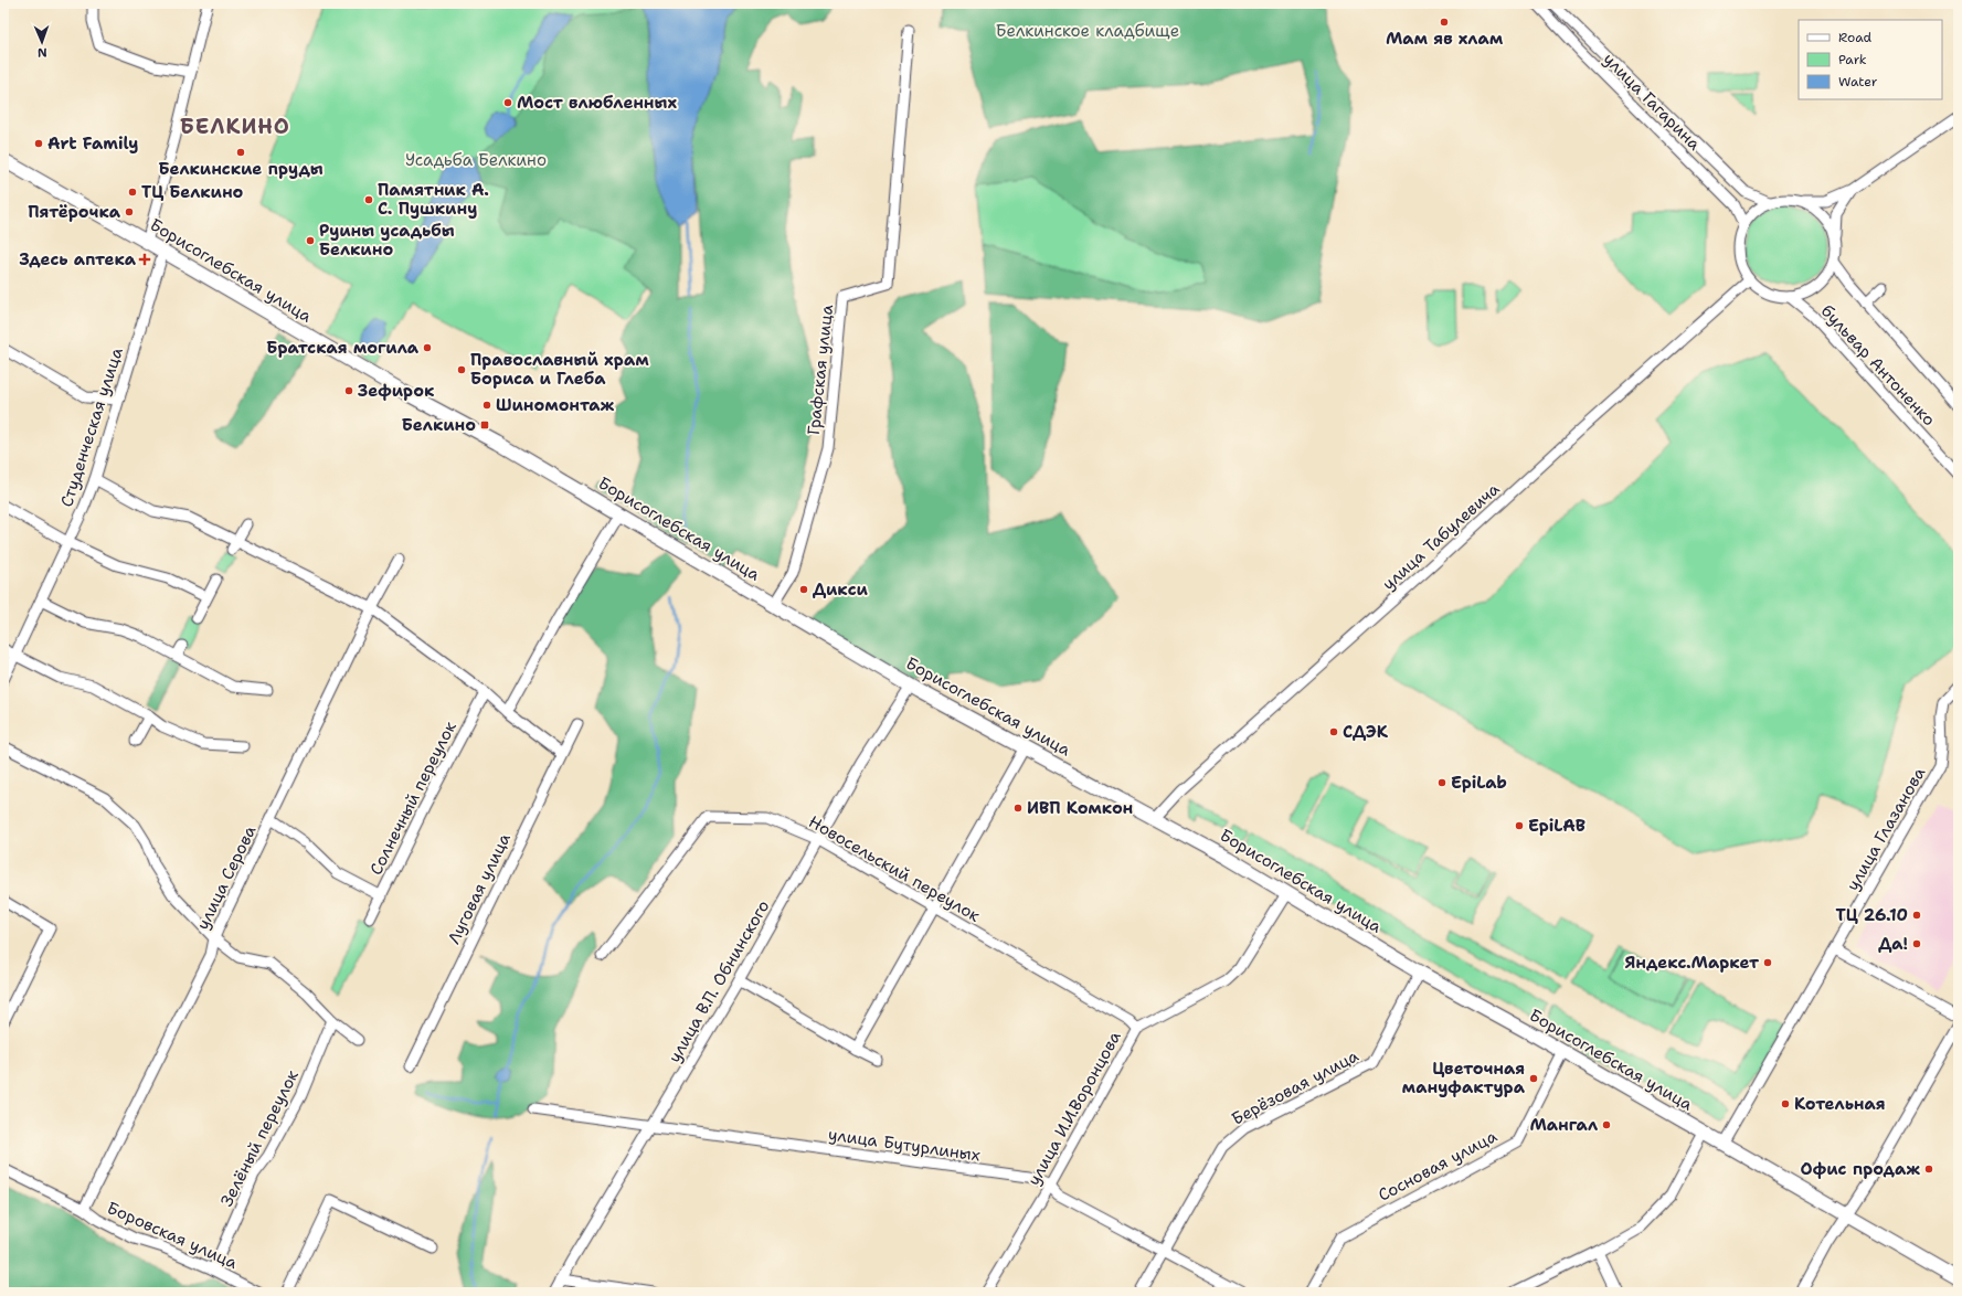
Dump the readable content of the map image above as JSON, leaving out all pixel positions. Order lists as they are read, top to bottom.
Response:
{
  "streets": {
    "street": [
      "улица Гагарина",
      "Борисоглебская улица",
      "бульвар Антоненко",
      "Графская улица",
      "Студенческая улица",
      "улица Табулевича",
      "Солнечный переулок",
      "улица Глазанова",
      "Новосельский переулок",
      "улица Серова",
      "Луговая улица",
      "улица В.П. Обнинского",
      "Берёзовая улица",
      "улица И.И.Воронцова",
      "Зелёный переулок",
      "улица Бутурлиных",
      "Сосновая улица",
      "Боровская улица"
    ]
  },
  "crossings": [
    ["улица Гагарина", "бульвар Антоненко"],
    ["улица Гагарина", "улица Табулевича"],
    ["Борисоглебская улица", "Графская улица"],
    ["Борисоглебская улица", "Студенческая улица"],
    ["Борисоглебская улица", "улица Табулевича"],
    ["Борисоглебская улица", "улица Глазанова"],
    ["Борисоглебская улица", "улица В.П. Обнинского"],
    ["Борисоглебская улица", "Берёзовая улица"],
    ["Борисоглебская улица", "улица И.И.Воронцова"],
    ["Борисоглебская улица", "Сосновая улица"],
    ["бульвар Антоненко", "улица Табулевича"],
    ["Новосельский переулок", "улица В.П. Обнинского"],
    ["Новосельский переулок", "улица И.И.Воронцова"],
    ["улица Серова", "Боровская улица"],
    ["улица В.П. Обнинского", "улица Бутурлиных"],
    ["Берёзовая улица", "улица Бутурлиных"],
    ["улица И.И.Воронцова", "улица Бутурлиных"],
    ["Зелёный переулок", "Боровская улица"]
  ],
  "districts": ["БЕЛКИНО"],
  "parks": ["Белкинское кладбище", "Усадьба Белкино"],
  "places": {
    "other": [
      "Мам яв хлам",
      "Мост влюбленных",
      "Art Family",
      "Белкинские пруды",
      "ТЦ Белкино",
      "Памятник А. С. Пушкину",
      "Пятёрочка",
      "Руины усадьбы Белкино",
      "Братская могила",
      "Православный храм Бориса и Глеба",
      "Зефирок",
      "Шиномонтаж",
      "Дикси",
      "СДЭК",
      "EpiLab",
      "ИВП Комкон",
      "EpiLAB",
      "ТЦ 26.10",
      "Да!",
      "Яндекс.Маркет",
      "Цветочная мануфактура",
      "Котельная",
      "Мангал",
      "Офис продаж"
    ],
    "health": ["Здесь аптека"],
    "transit": ["Белкино"]
  },
  "legend": ["Road", "Park", "Water"],
  "north": "bottom"
}
